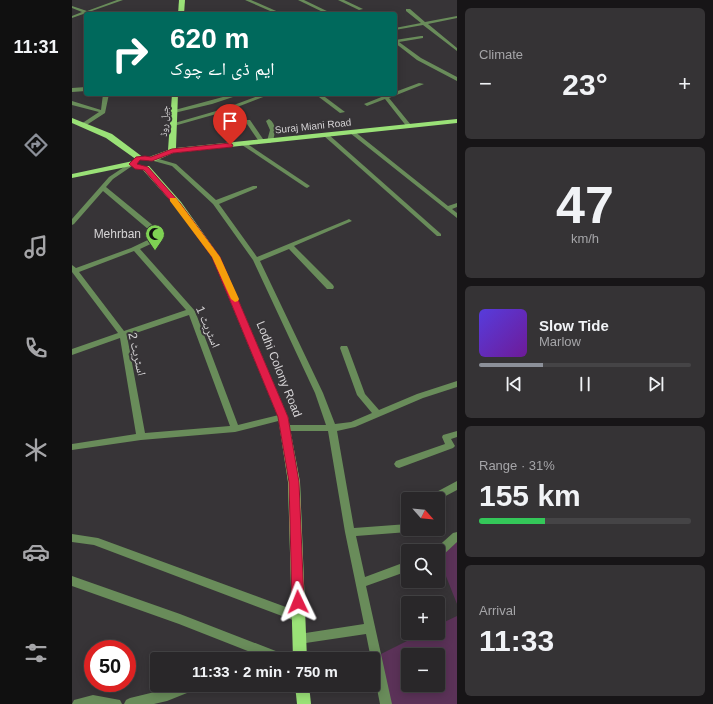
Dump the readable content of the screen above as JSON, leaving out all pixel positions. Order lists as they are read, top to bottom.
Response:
{
  "streets": {
    "main road": ["جیل روڈ", "Suraj Miani Road", "Lodhi Colony Road"],
    "street": ["اسٹریٹ 1", "اسٹریٹ 2"]
  },
  "crossings": [
    ["جیل روڈ", "Suraj Miani Road"],
    ["جیل روڈ", "Lodhi Colony Road"]
  ],
  "places": {
    "mosque": ["Mehrban"]
  },
  "north": "bottom right",
  "page": {
    "tabs": "11:31",
    "tile": [
      "Climate",
      ["47", "km/h"],
      ["Range · 31%", "155 km"],
      ["Arrival", "11:33"]
    ],
    "turn": ["620 m", "ایم ڈی اے چوک"],
    "heat": ["−", "23°", "+"],
    "song": ["Slow Tide", "Marlow"],
    "map_buttons": ["+", "−"],
    "limit": "50",
    "trip": "11:33 · 2 min · 750 m"
  }
}
